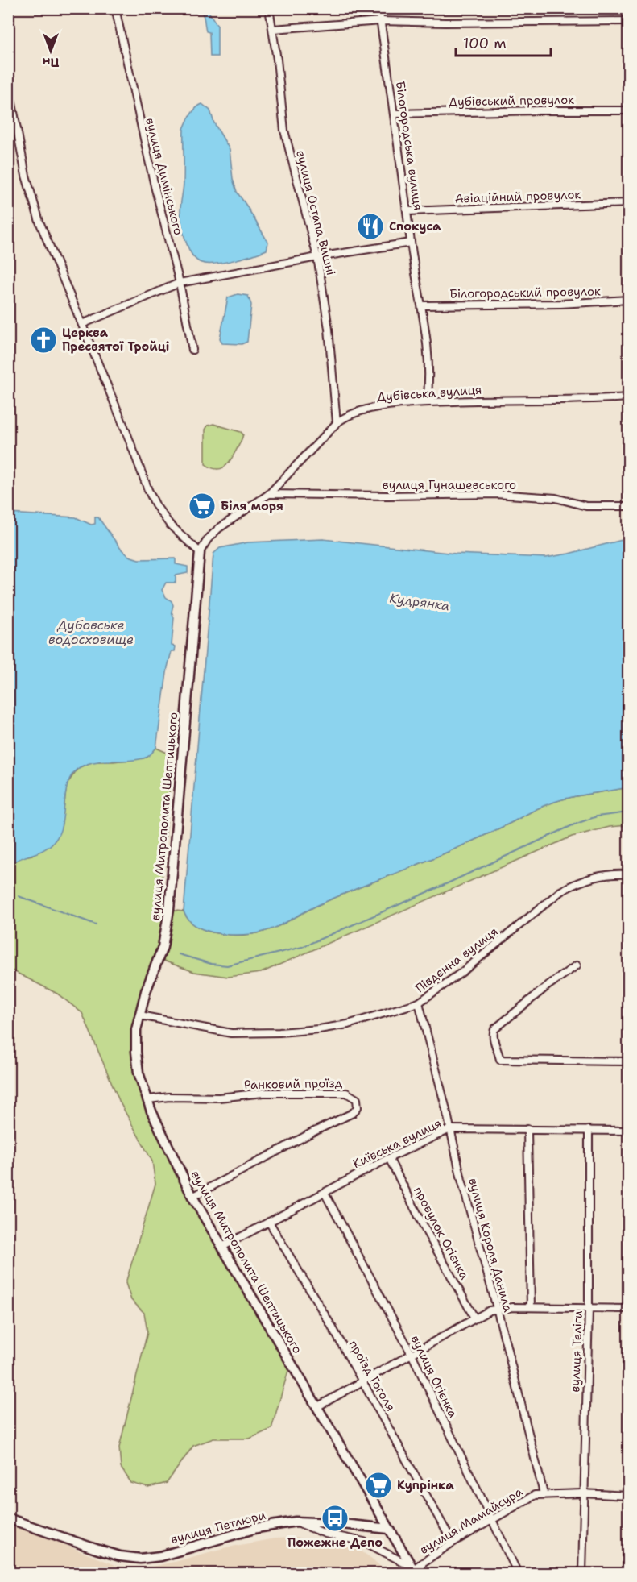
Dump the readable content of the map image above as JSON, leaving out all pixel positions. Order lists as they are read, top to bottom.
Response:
{
  "streets": {
    "street": [
      "Дубівський провулок",
      "Білогородська вулиця",
      "вулиця Димінського",
      "Авіаційний провулок",
      "вулиця Остапа Вишні",
      "Білогородський провулок",
      "Дубівська вулиця",
      "вулиця Гунашевського",
      "вулиця Митрополита Шептицького",
      "Південна вулиця",
      "Ранковий проїзд",
      "Київська вулиця",
      "провулок Огієнка",
      "вулиця Короля Данила",
      "вулиця Теліги",
      "проїзд Гоголя",
      "вулиця Огієнка",
      "вулиця Мамайсура",
      "вулиця Петлюри"
    ]
  },
  "crossings": [
    ["Дубівський провулок", "Білогородська вулиця"],
    ["Білогородська вулиця", "Авіаційний провулок"],
    ["Білогородська вулиця", "Білогородський провулок"],
    ["Білогородська вулиця", "Дубівська вулиця"],
    ["вулиця Остапа Вишні", "Дубівська вулиця"],
    ["Дубівська вулиця", "вулиця Гунашевського"],
    ["Дубівська вулиця", "вулиця Митрополита Шептицького"],
    ["вулиця Митрополита Шептицького", "Південна вулиця"],
    ["вулиця Митрополита Шептицького", "Ранковий проїзд"],
    ["вулиця Митрополита Шептицького", "Київська вулиця"],
    ["вулиця Митрополита Шептицького", "вулиця Петлюри"],
    ["Південна вулиця", "вулиця Короля Данила"],
    ["Київська вулиця", "провулок Огієнка"],
    ["Київська вулиця", "вулиця Короля Данила"],
    ["Київська вулиця", "вулиця Теліги"],
    ["Київська вулиця", "проїзд Гоголя"],
    ["Київська вулиця", "вулиця Огієнка"],
    ["вулиця Короля Данила", "вулиця Мамайсура"],
    ["вулиця Теліги", "вулиця Мамайсура"],
    ["проїзд Гоголя", "вулиця Мамайсура"],
    ["вулиця Огієнка", "вулиця Мамайсура"]
  ],
  "water": ["Кудрянка", "Дубовське водосховище"],
  "places": {
    "restaurant": ["Спокуса"],
    "church": ["Церква Пресвятої Тройці"],
    "supermarket": ["Біля моря", "Купрінка"],
    "bus stop": ["Пожежне Депо"]
  },
  "scale_bar": "100 m",
  "north": "bottom"
}
